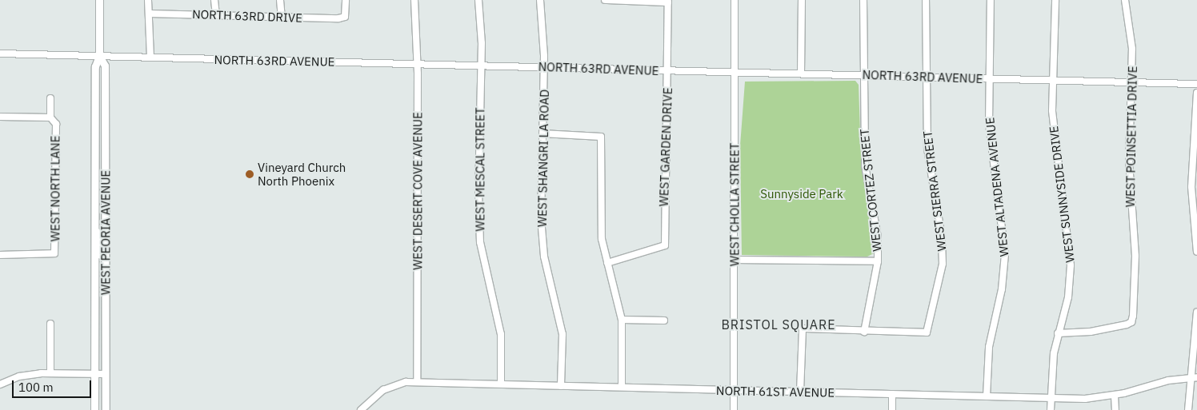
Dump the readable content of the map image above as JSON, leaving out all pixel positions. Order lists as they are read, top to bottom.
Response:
{
  "streets": {
    "main road": ["WEST PEORIA AVENUE"],
    "street": [
      "NORTH 63RD DRIVE",
      "NORTH 63RD AVENUE",
      "WEST POINSETTIA DRIVE",
      "WEST GARDEN DRIVE",
      "WEST SHANGRI LA ROAD",
      "WEST MESCAL STREET",
      "WEST ALTADENA AVENUE",
      "WEST NORTH LANE",
      "WEST CORTEZ STREET",
      "WEST DESERT COVE AVENUE",
      "WEST SIERRA STREET",
      "WEST SUNNYSIDE DRIVE",
      "WEST CHOLLA STREET",
      "NORTH 61ST AVENUE"
    ]
  },
  "crossings": [
    ["NORTH 63RD AVENUE", "WEST POINSETTIA DRIVE"],
    ["NORTH 63RD AVENUE", "WEST GARDEN DRIVE"],
    ["NORTH 63RD AVENUE", "WEST SHANGRI LA ROAD"],
    ["NORTH 63RD AVENUE", "WEST MESCAL STREET"],
    ["NORTH 63RD AVENUE", "WEST ALTADENA AVENUE"],
    ["NORTH 63RD AVENUE", "WEST CORTEZ STREET"],
    ["NORTH 63RD AVENUE", "WEST DESERT COVE AVENUE"],
    ["NORTH 63RD AVENUE", "WEST SIERRA STREET"],
    ["NORTH 63RD AVENUE", "WEST SUNNYSIDE DRIVE"],
    ["NORTH 63RD AVENUE", "WEST CHOLLA STREET"],
    ["NORTH 63RD AVENUE", "WEST PEORIA AVENUE"],
    ["WEST POINSETTIA DRIVE", "WEST SUNNYSIDE DRIVE"],
    ["WEST SHANGRI LA ROAD", "NORTH 61ST AVENUE"],
    ["WEST MESCAL STREET", "NORTH 61ST AVENUE"],
    ["WEST ALTADENA AVENUE", "NORTH 61ST AVENUE"],
    ["WEST CORTEZ STREET", "WEST SIERRA STREET"],
    ["WEST DESERT COVE AVENUE", "NORTH 61ST AVENUE"],
    ["WEST SUNNYSIDE DRIVE", "NORTH 61ST AVENUE"],
    ["WEST CHOLLA STREET", "NORTH 61ST AVENUE"]
  ],
  "districts": ["BRISTOL SQUARE"],
  "parks": ["Sunnyside Park"],
  "places": ["Vineyard Church North Phoenix"],
  "scale_bar": "100 m"
}
